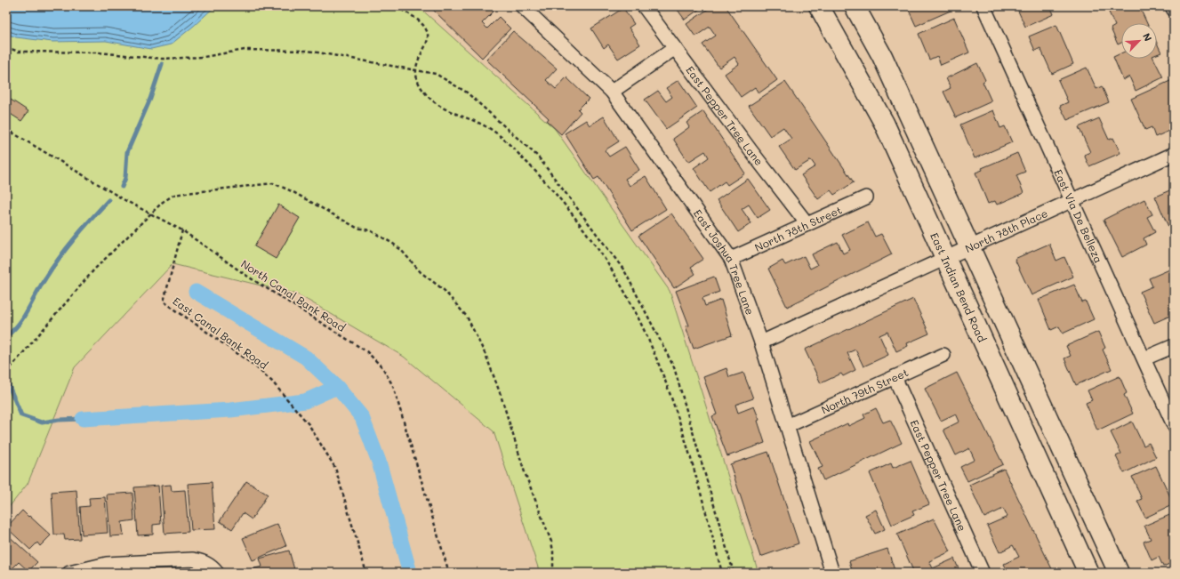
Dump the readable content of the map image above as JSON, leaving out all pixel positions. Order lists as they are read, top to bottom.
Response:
{
  "streets": {
    "main road": ["East Indian Bend Road"],
    "street": [
      "East Pepper Tree Lane",
      "East Via De Belleza",
      "North 78th Street",
      "North 78th Place",
      "East Joshua Tree Lane",
      "North 79th Street"
    ],
    "path": ["North Canal Bank Road", "East Canal Bank Road"]
  },
  "crossings": [
    ["East Pepper Tree Lane", "North 78th Street"],
    ["East Pepper Tree Lane", "North 79th Street"],
    ["East Via De Belleza", "North 78th Place"],
    ["North 78th Street", "East Joshua Tree Lane"],
    ["North 78th Place", "East Joshua Tree Lane"],
    ["North 78th Place", "East Indian Bend Road"],
    ["East Joshua Tree Lane", "North 79th Street"],
    ["North Canal Bank Road", "East Canal Bank Road"]
  ],
  "north": "top right"
}
